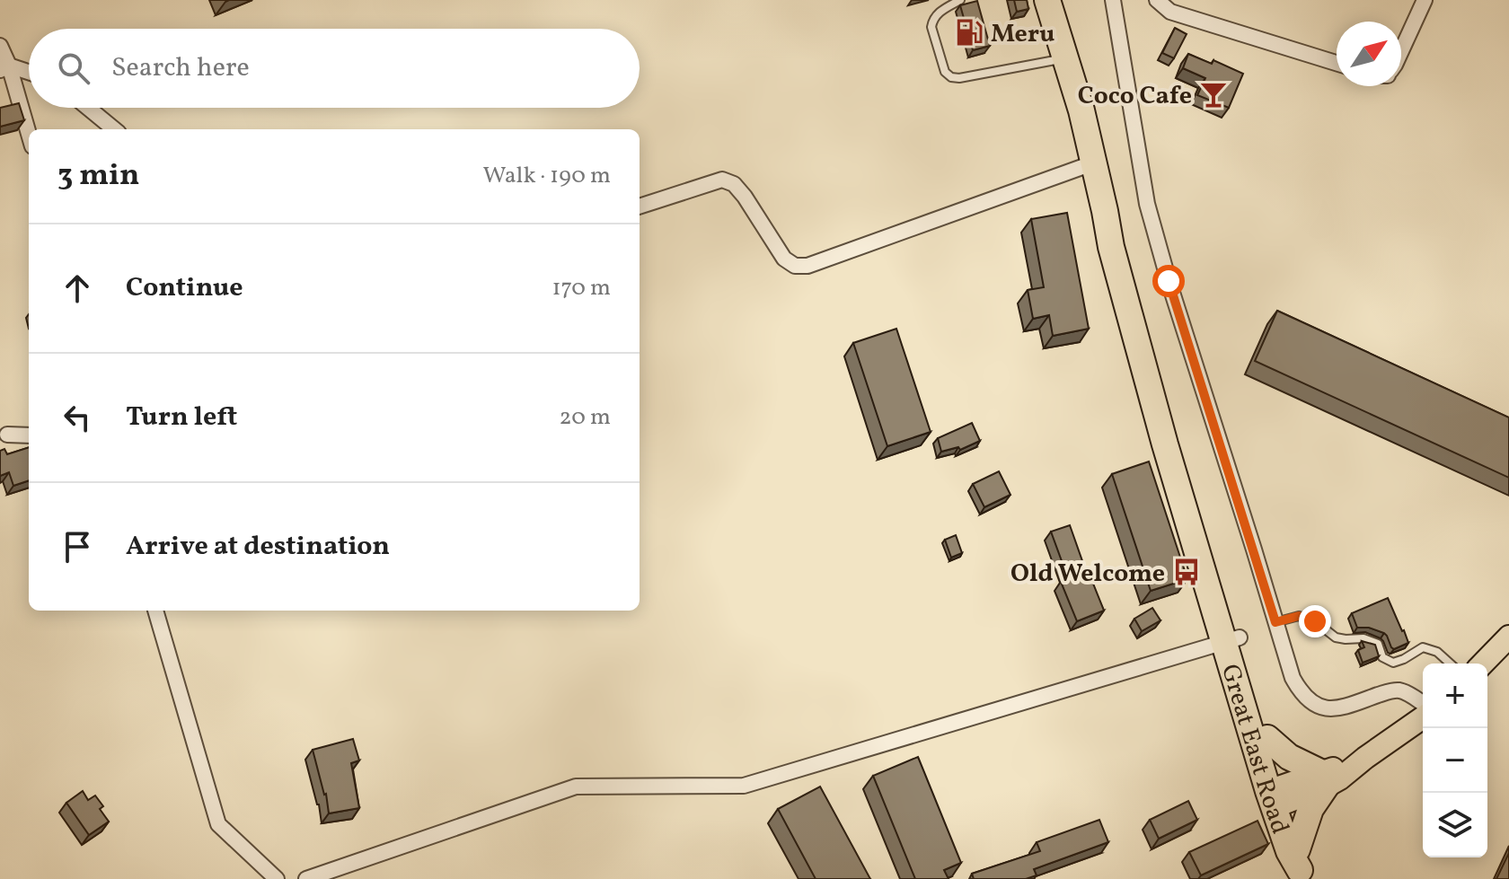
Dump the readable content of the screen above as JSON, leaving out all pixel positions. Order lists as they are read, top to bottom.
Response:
{
  "streets": {
    "highway": ["Great East Road"]
  },
  "places": {
    "fuel station": ["Meru"],
    "bar": ["Coco Cafe"],
    "bus stop": ["Old Welcome"]
  },
  "north": "top right",
  "page": {
    "search": "Search here",
    "heading": ["3 min", "Walk · 190 m"],
    "list": [
      ["Continue", "170 m"],
      ["Turn left", "20 m"],
      "Arrive at destination"
    ],
    "map_buttons": ["+", "−"]
  }
}
